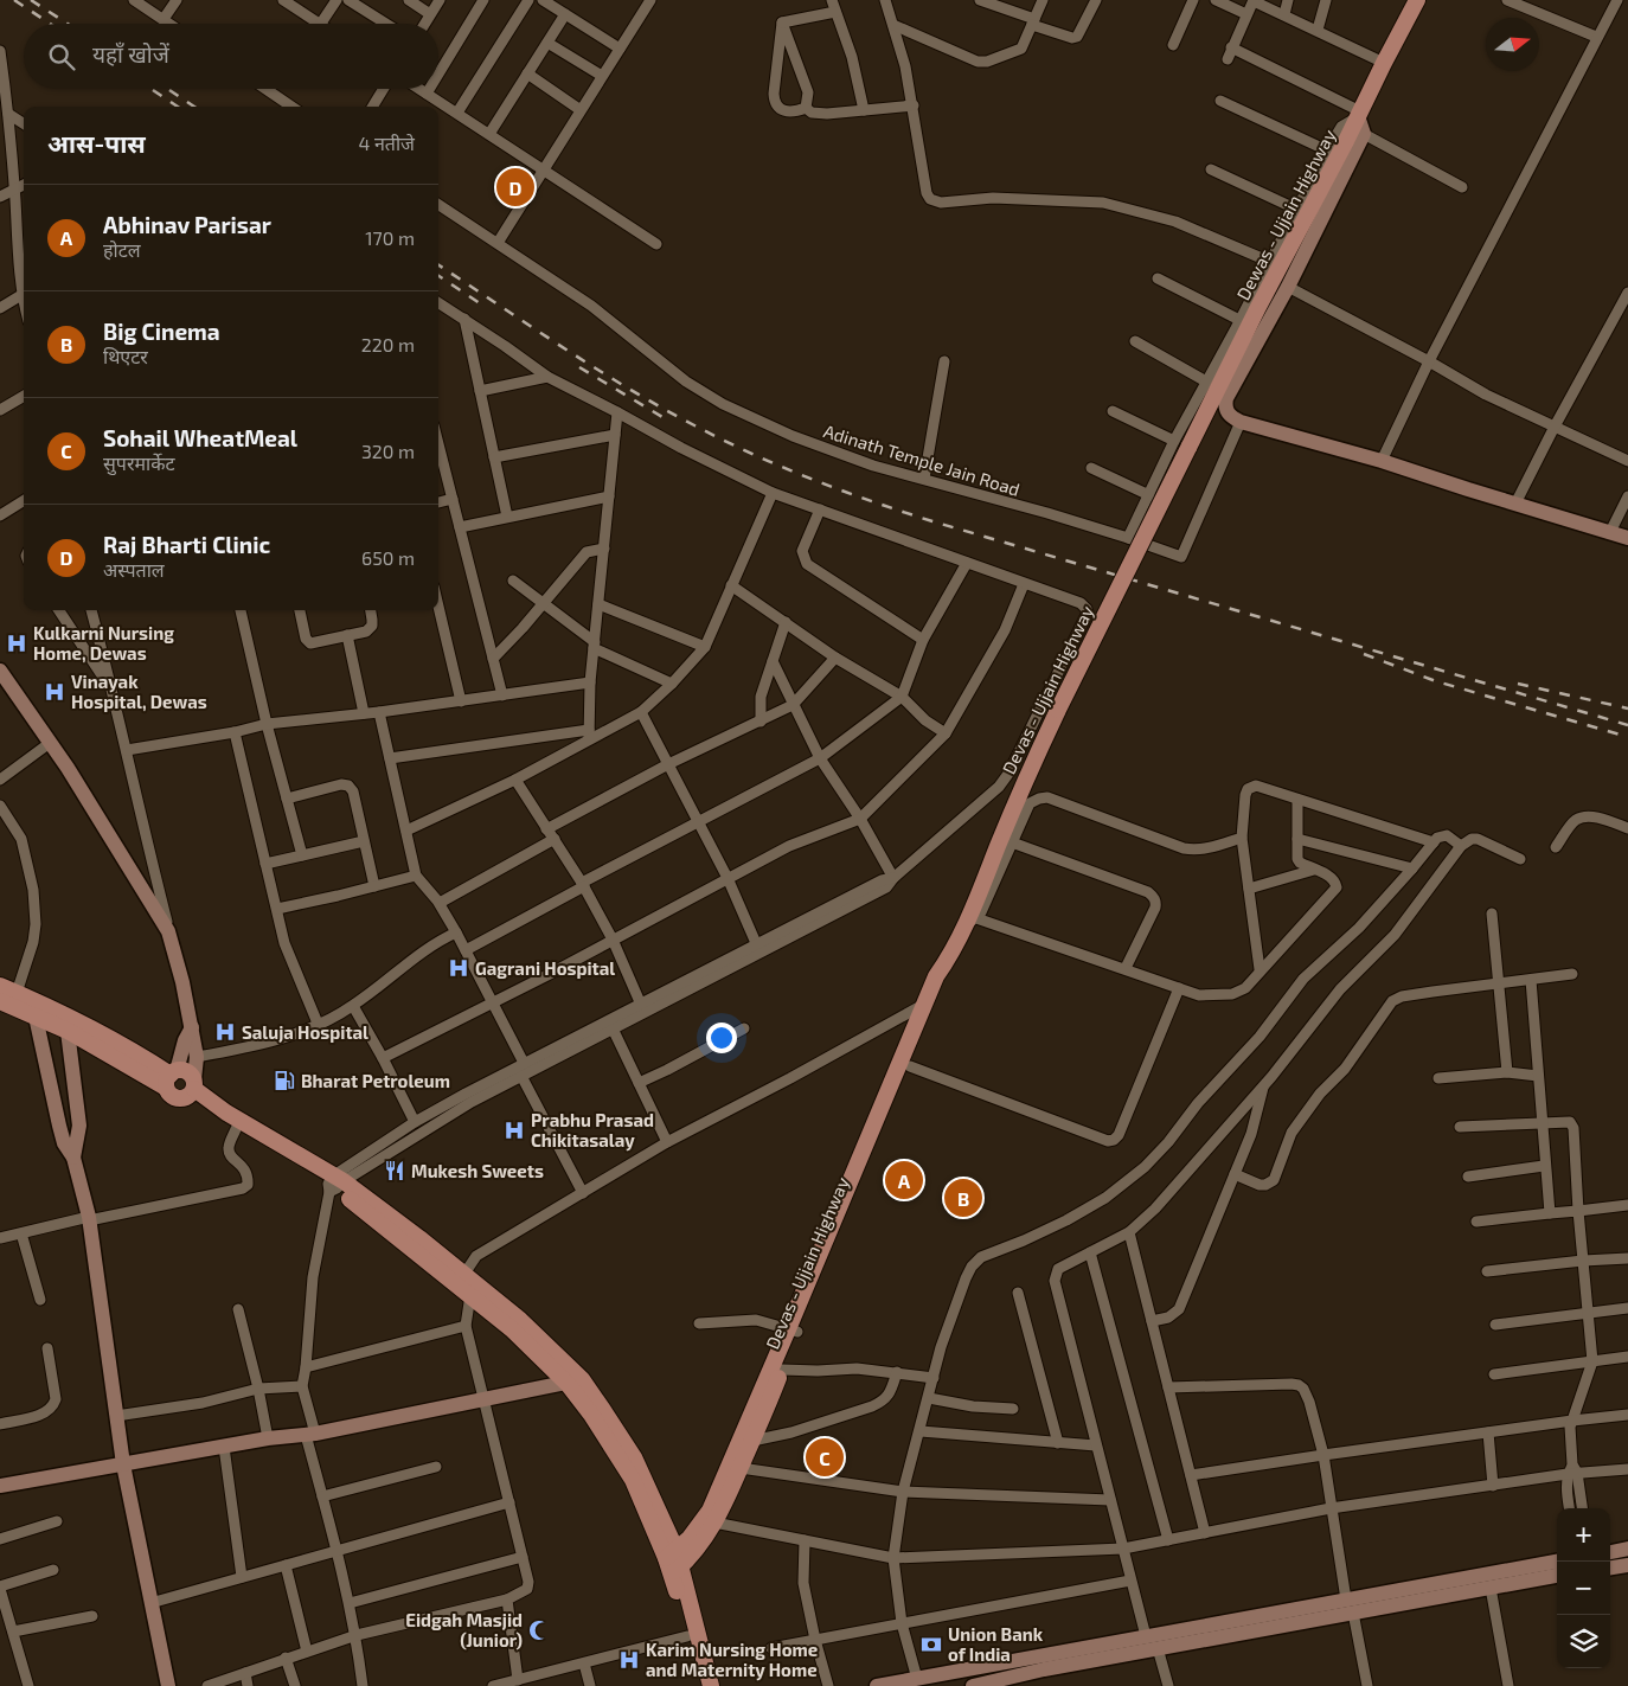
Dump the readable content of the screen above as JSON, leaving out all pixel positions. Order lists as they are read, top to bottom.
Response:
{
  "streets": {
    "main road": ["Dewas - Ujjain Highway", "Devas - Ujjain Highway"],
    "street": ["Adinath Temple Jain Road"]
  },
  "crossings": [
    ["Dewas - Ujjain Highway", "Devas - Ujjain Highway"]
  ],
  "places": {
    "hospital": [
      "Kulkarni Nursing Home, Dewas",
      "Vinayak Hospital, Dewas",
      "Gagrani Hospital",
      "Saluja Hospital",
      "Prabhu Prasad Chikitasalay",
      "Karim Nursing Home and Maternity Home"
    ],
    "fuel station": ["Bharat Petroleum"],
    "restaurant": ["Mukesh Sweets"],
    "mosque": ["Eidgah Masjid (Junior)"],
    "bank": ["Union Bank of India"]
  },
  "north": "right",
  "page": {
    "search": "यहाँ खोजें",
    "heading": ["आस-पास", "4 नतीजे"],
    "pins": [
      "D",
      "A",
      "B",
      "C"
    ],
    "list": [
      {
        "mark": "A",
        "name": "Abhinav Parisar",
        "note": "होटल",
        "value": "170 m"
      },
      {
        "mark": "B",
        "name": "Big Cinema",
        "note": "थिएटर",
        "value": "220 m"
      },
      {
        "mark": "C",
        "name": "Sohail WheatMeal",
        "note": "सुपरमार्केट",
        "value": "320 m"
      },
      {
        "mark": "D",
        "name": "Raj Bharti Clinic",
        "note": "अस्पताल",
        "value": "650 m"
      }
    ],
    "map_buttons": ["+", "−"]
  }
}
